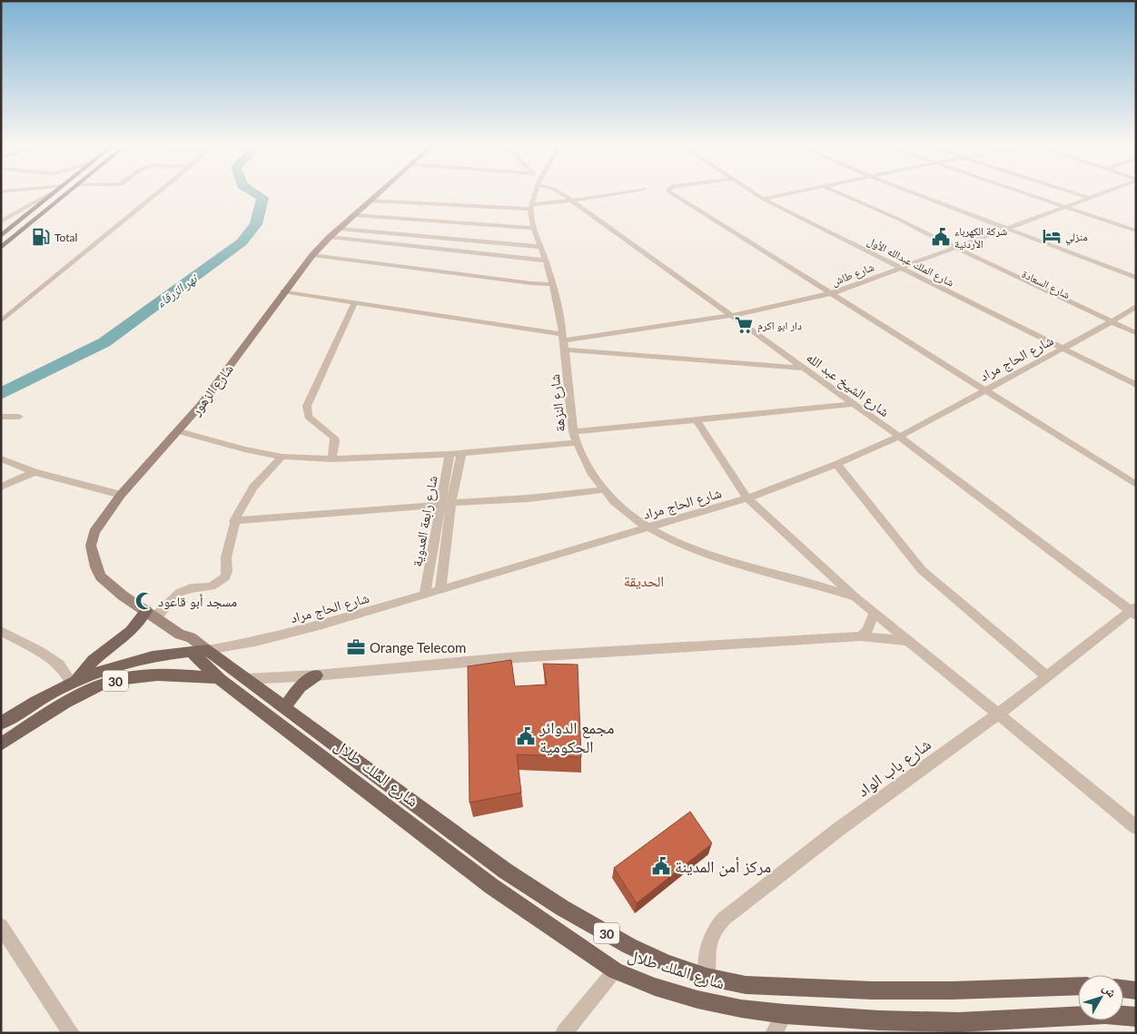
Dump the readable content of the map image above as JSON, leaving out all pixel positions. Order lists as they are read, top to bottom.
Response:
{
  "streets": {
    "main road": ["شارع الزهور", "30", "شارع الملك طلال"],
    "street": [
      "شارع الملك عبدالله الأول",
      "شارع طاش",
      "شارع السعادة",
      "شارع الحاج مراد",
      "شارع الشيخ عبد الله",
      "شارع النزهة",
      "شارع رابعة العدوية",
      "شارع باب الواد"
    ]
  },
  "crossings": [
    ["شارع الملك عبدالله الأول", "شارع طاش"],
    ["شارع الملك عبدالله الأول", "شارع الحاج مراد"],
    ["شارع طاش", "شارع السعادة"],
    ["شارع طاش", "شارع الشيخ عبد الله"],
    ["شارع طاش", "شارع النزهة"],
    ["شارع السعادة", "شارع الحاج مراد"],
    ["شارع الحاج مراد", "شارع الشيخ عبد الله"],
    ["شارع الحاج مراد", "شارع الزهور"],
    ["شارع الحاج مراد", "شارع النزهة"],
    ["شارع الحاج مراد", "شارع رابعة العدوية"],
    ["شارع الحاج مراد", "30"],
    ["شارع الحاج مراد", "شارع الملك طلال"],
    ["شارع الشيخ عبد الله", "شارع باب الواد"],
    ["شارع الزهور", "30"],
    ["شارع الزهور", "شارع الملك طلال"],
    ["30", "شارع الملك طلال"],
    ["شارع باب الواد", "شارع الملك طلال"]
  ],
  "districts": ["الحديقة"],
  "water": ["نهر الزرقاء"],
  "places": {
    "hotel": ["منزلي"],
    "fuel station": ["Total"],
    "public building": ["شركة الكهرباء الأردنية", "مجمع الدوائر الحكومية", "مركز أمن المدينة"],
    "supermarket": ["دار ابو اكرم"],
    "mosque": ["مسجد أبو قاعود"],
    "office": ["Orange Telecom"]
  },
  "north": "top right"
}
